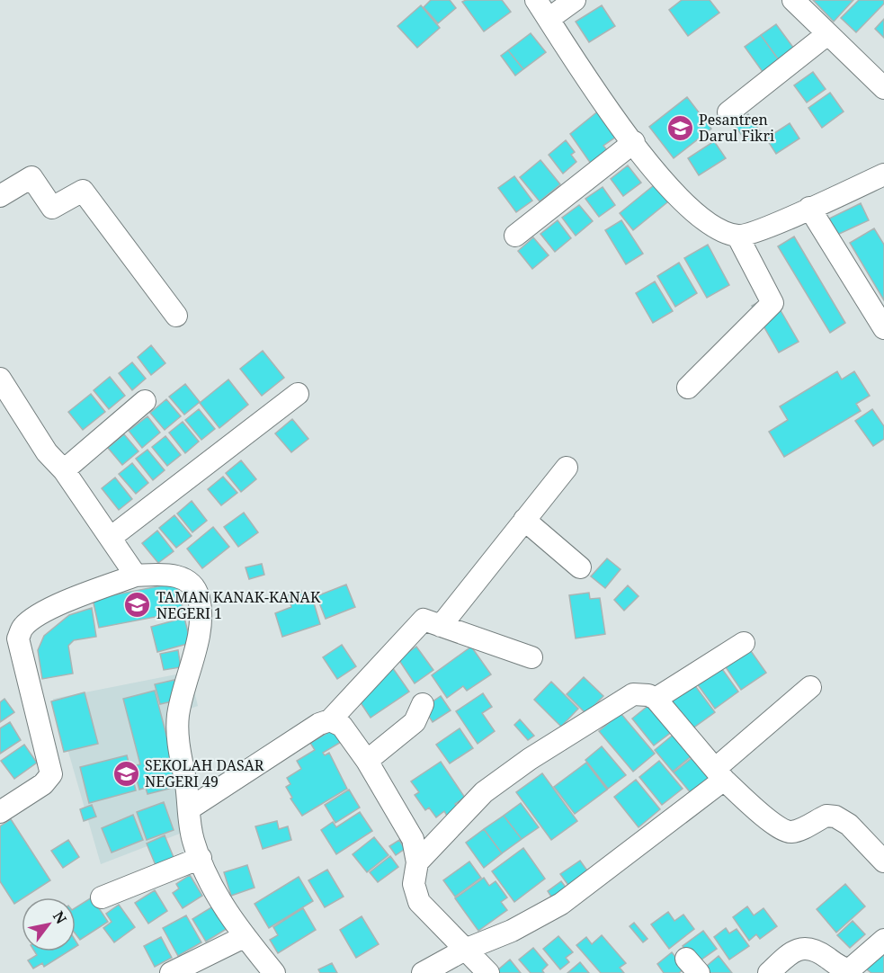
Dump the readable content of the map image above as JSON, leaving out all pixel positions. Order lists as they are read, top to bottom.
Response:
{
  "places": {
    "school or university": ["Pesantren Darul Fikri", "TAMAN KANAK-KANAK NEGERI 1", "SEKOLAH DASAR NEGERI 49"]
  },
  "north": "top right"
}
